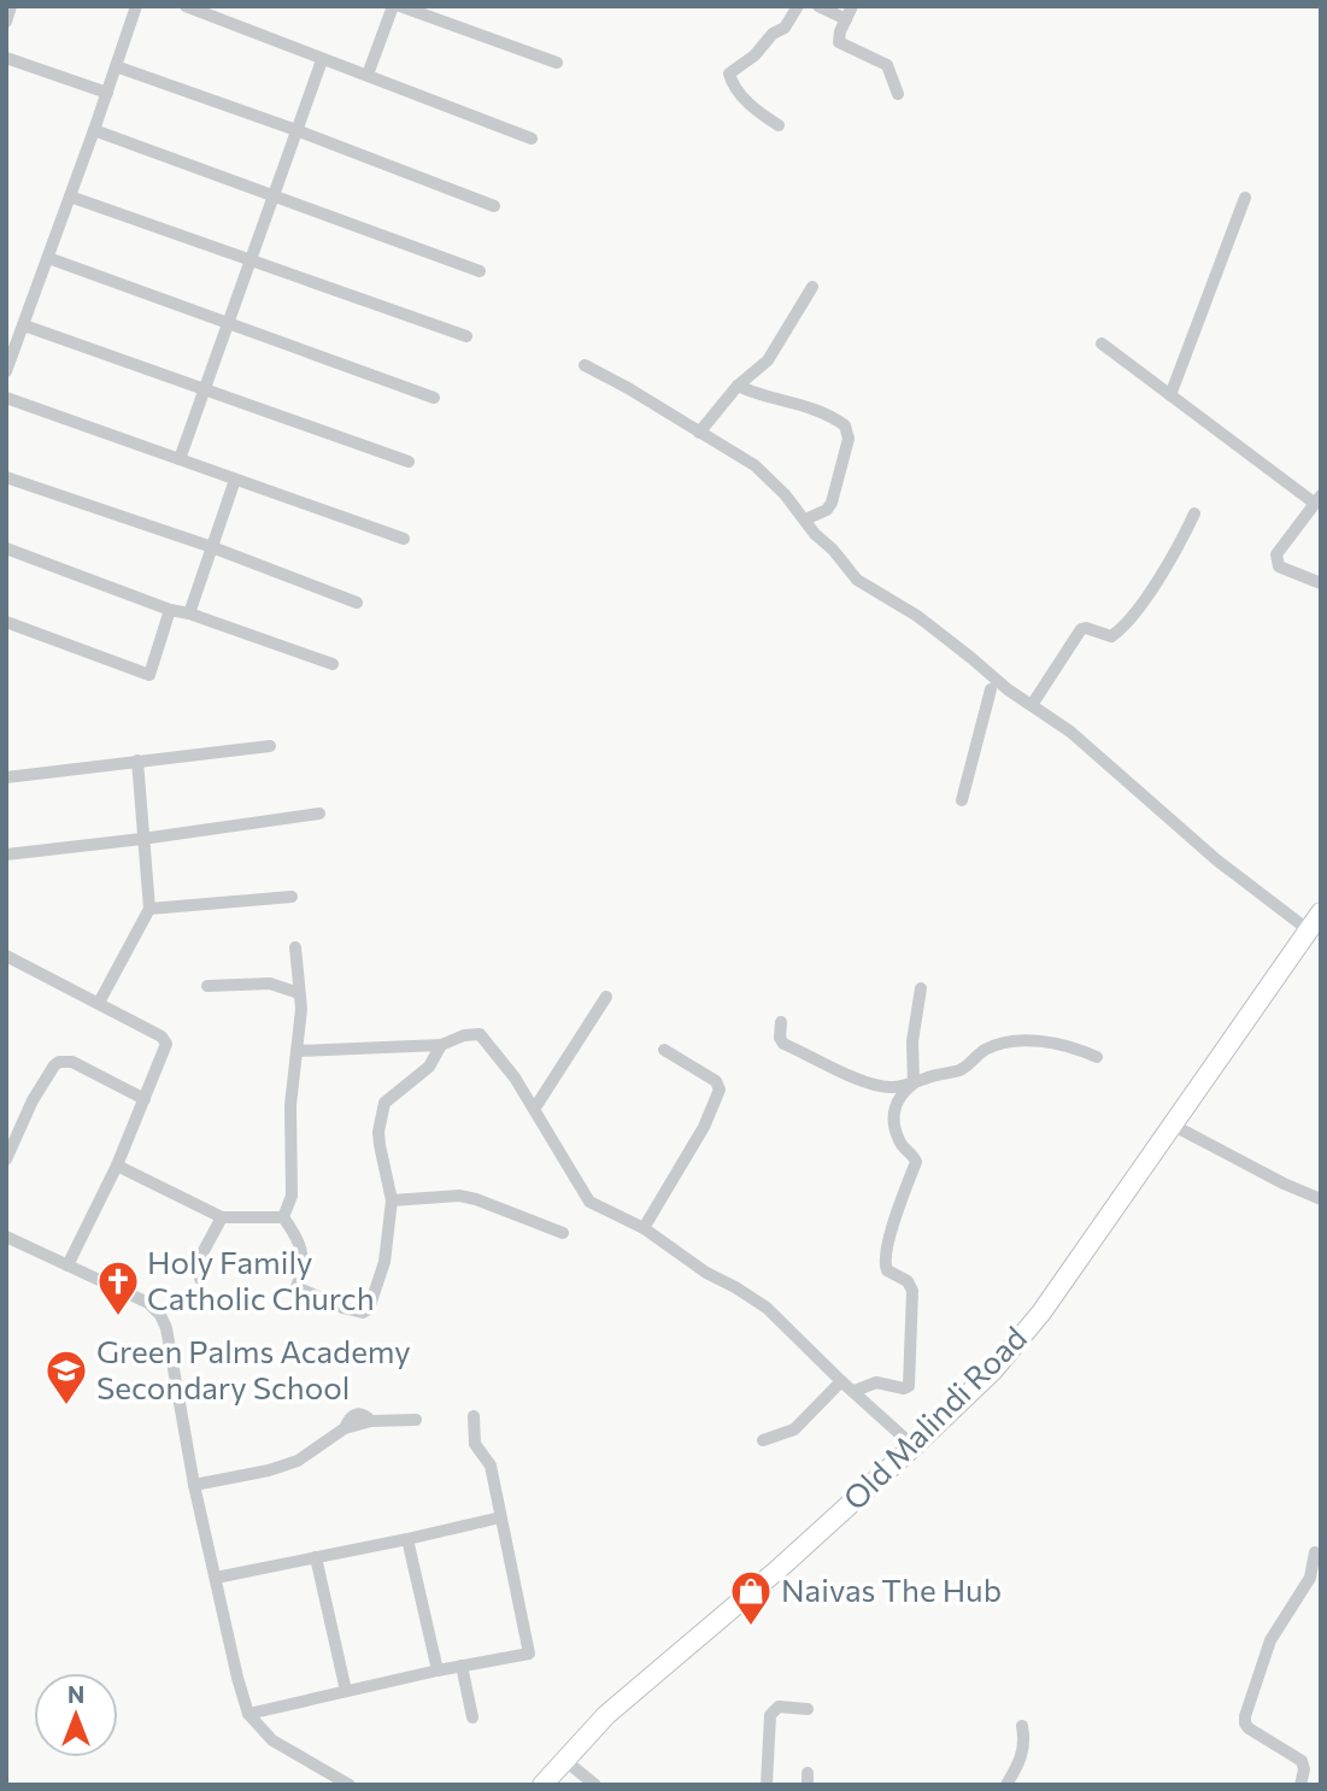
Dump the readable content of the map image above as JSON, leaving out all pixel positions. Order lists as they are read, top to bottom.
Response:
{
  "streets": {
    "main road": ["Old Malindi Road"]
  },
  "places": {
    "church": ["Holy Family Catholic Church"],
    "school or university": ["Green Palms Academy Secondary School"],
    "shop": ["Naivas The Hub"]
  },
  "north": "top"
}
